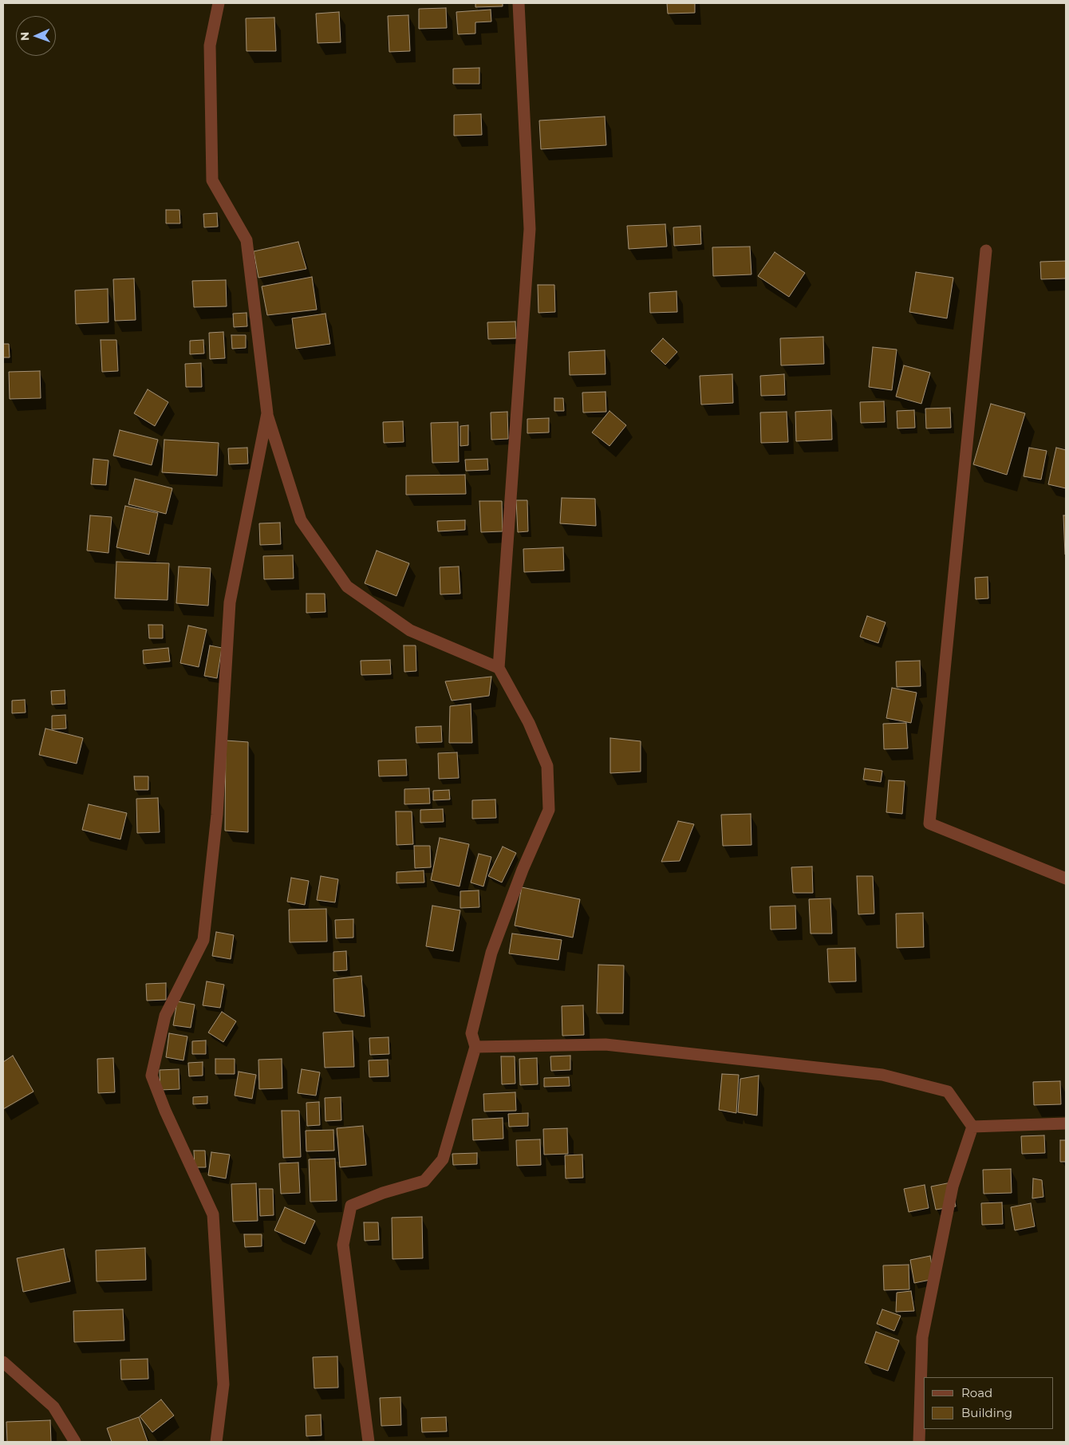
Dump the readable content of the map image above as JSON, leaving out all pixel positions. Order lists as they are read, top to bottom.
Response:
{
  "legend": ["Road", "Building"],
  "north": "left"
}
